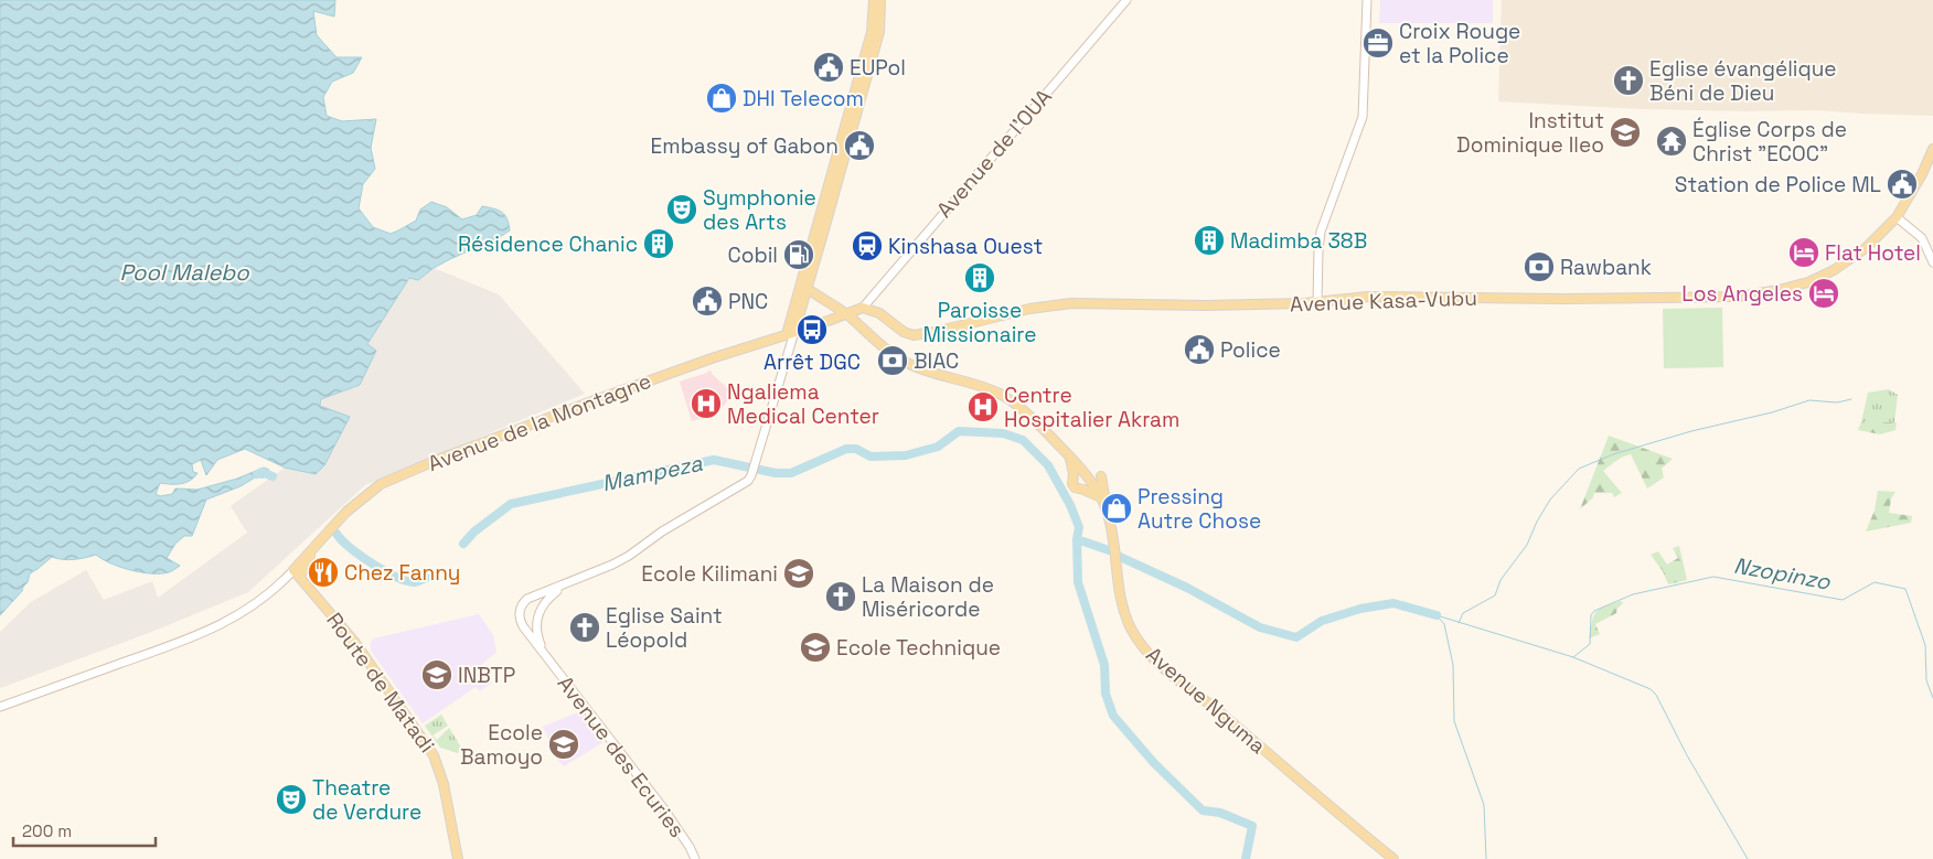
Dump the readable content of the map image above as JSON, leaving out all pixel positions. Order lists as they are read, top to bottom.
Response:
{
  "streets": {
    "main road": [
      "Avenue Kasa-Vubu",
      "Avenue de la Montagne",
      "Route de Matadi",
      "Avenue Nguma"
    ],
    "street": ["Avenue de l’OUA", "Avenue des Ecuries"]
  },
  "crossings": [
    ["Avenue de l’OUA", "Avenue Kasa-Vubu"],
    ["Avenue de la Montagne", "Avenue des Ecuries"]
  ],
  "water": ["Pool Malebo", "Mampeza", "Nzopinzo"],
  "places": {
    "office": ["Croix Rouge et la Police"],
    "public building": [
      "EUPol",
      "Embassy of Gabon",
      "Station de Police ML",
      "PNC",
      "Police"
    ],
    "church": ["Eglise évangélique Béni de Dieu", "La Maison de Miséricorde", "Eglise Saint Léopold"],
    "shop": ["DHI Telecom", "Pressing Autre Chose"],
    "school or university": [
      "Institut Dominique Ileo",
      "Ecole Kilimani",
      "Ecole Technique",
      "INBTP",
      "Ecole Bamoyo"
    ],
    "temple": ["Église Corps de Christ \"ECOC\""],
    "theatre": ["Symphonie des Arts", "Theatre de Verdure"],
    "building": ["Madimba 38B", "Résidence Chanic", "Paroisse Missionaire"],
    "station": ["Kinshasa Ouest"],
    "hotel": ["Flat Hotel", "Los Angeles"],
    "fuel station": ["Cobil"],
    "bank": ["Rawbank", "BIAC"],
    "bus stop": ["Arrêt DGC"],
    "hospital": ["Ngaliema Medical Center", "Centre Hospitalier Akram"],
    "restaurant": ["Chez Fanny"]
  },
  "scale_bar": "200 m"
}
